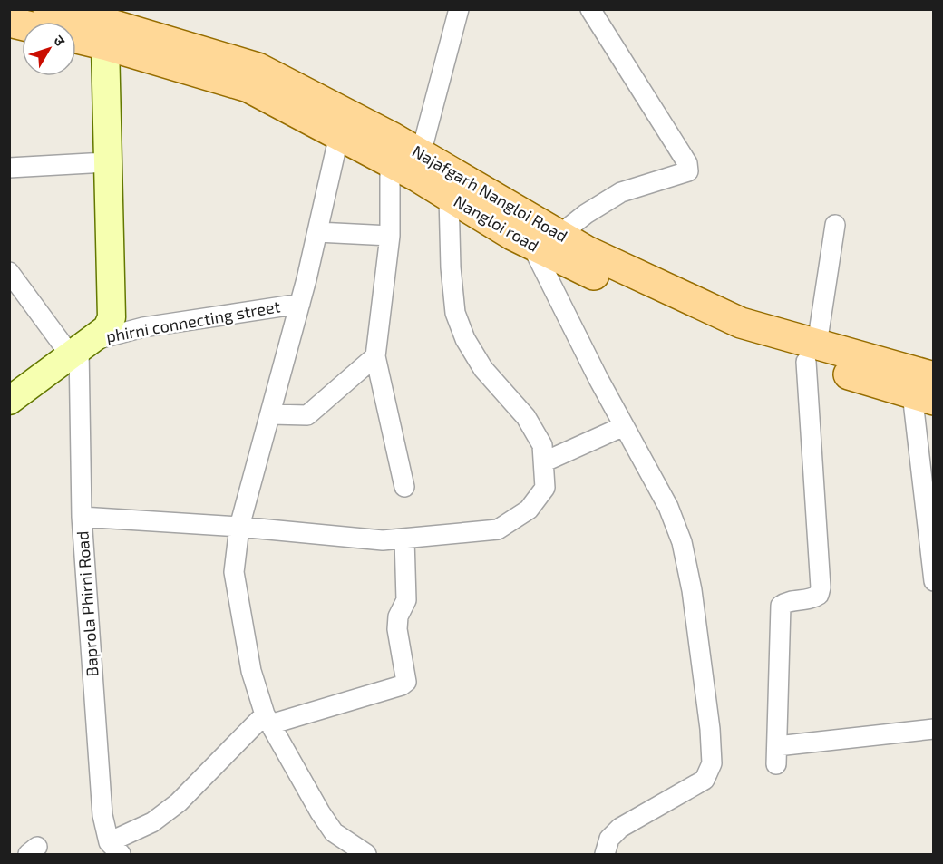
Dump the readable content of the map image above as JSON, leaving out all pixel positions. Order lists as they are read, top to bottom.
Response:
{
  "streets": {
    "main road": ["Najafgarh Nangloi Road", "Nangloi road"],
    "street": ["phirni connecting street", "Baprola Phirni Road"]
  },
  "crossings": [
    ["Najafgarh Nangloi Road", "Nangloi road"],
    ["phirni connecting street", "Baprola Phirni Road"]
  ],
  "north": "top right"
}
